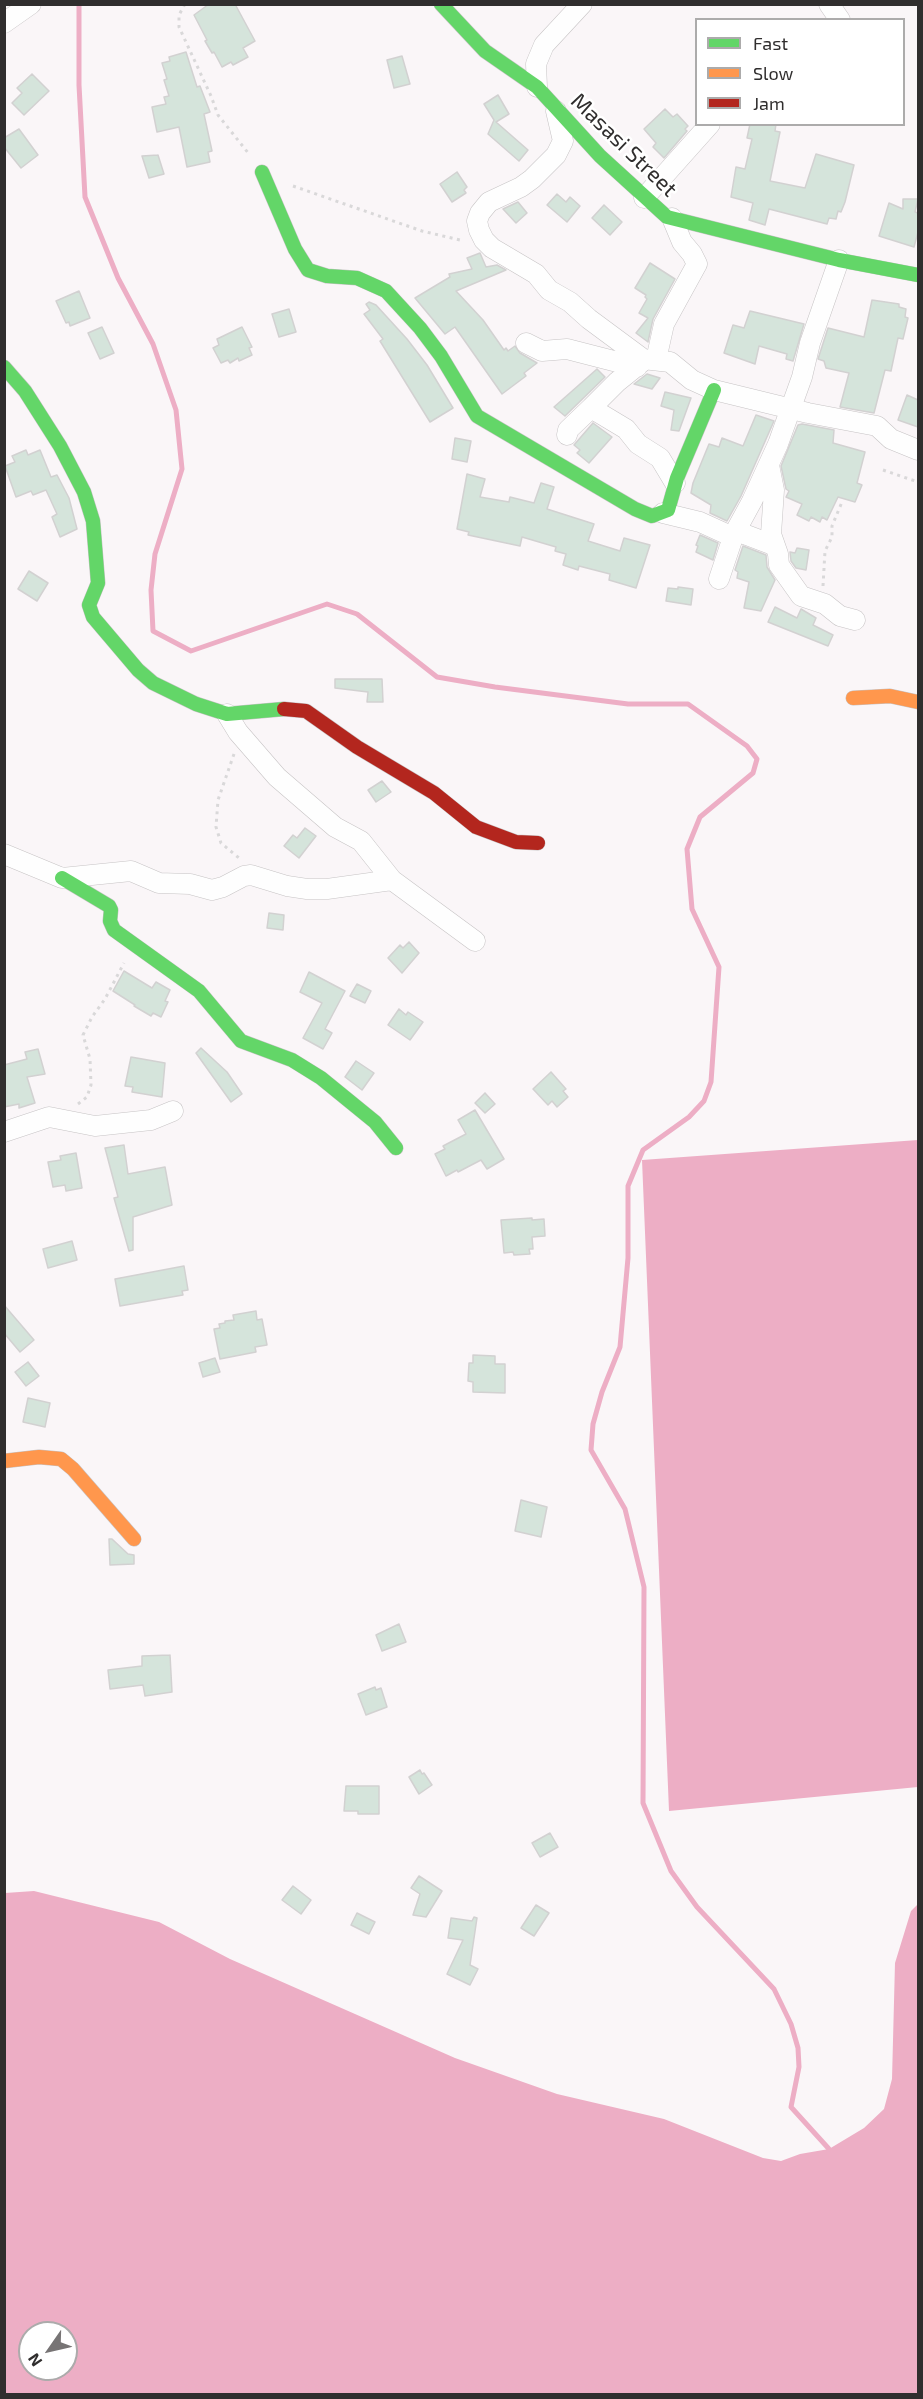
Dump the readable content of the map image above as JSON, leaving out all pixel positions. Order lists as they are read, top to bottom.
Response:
{
  "streets": {
    "street": ["Masasi Street"]
  },
  "legend": ["Fast", "Slow", "Jam"],
  "north": "bottom left"
}
